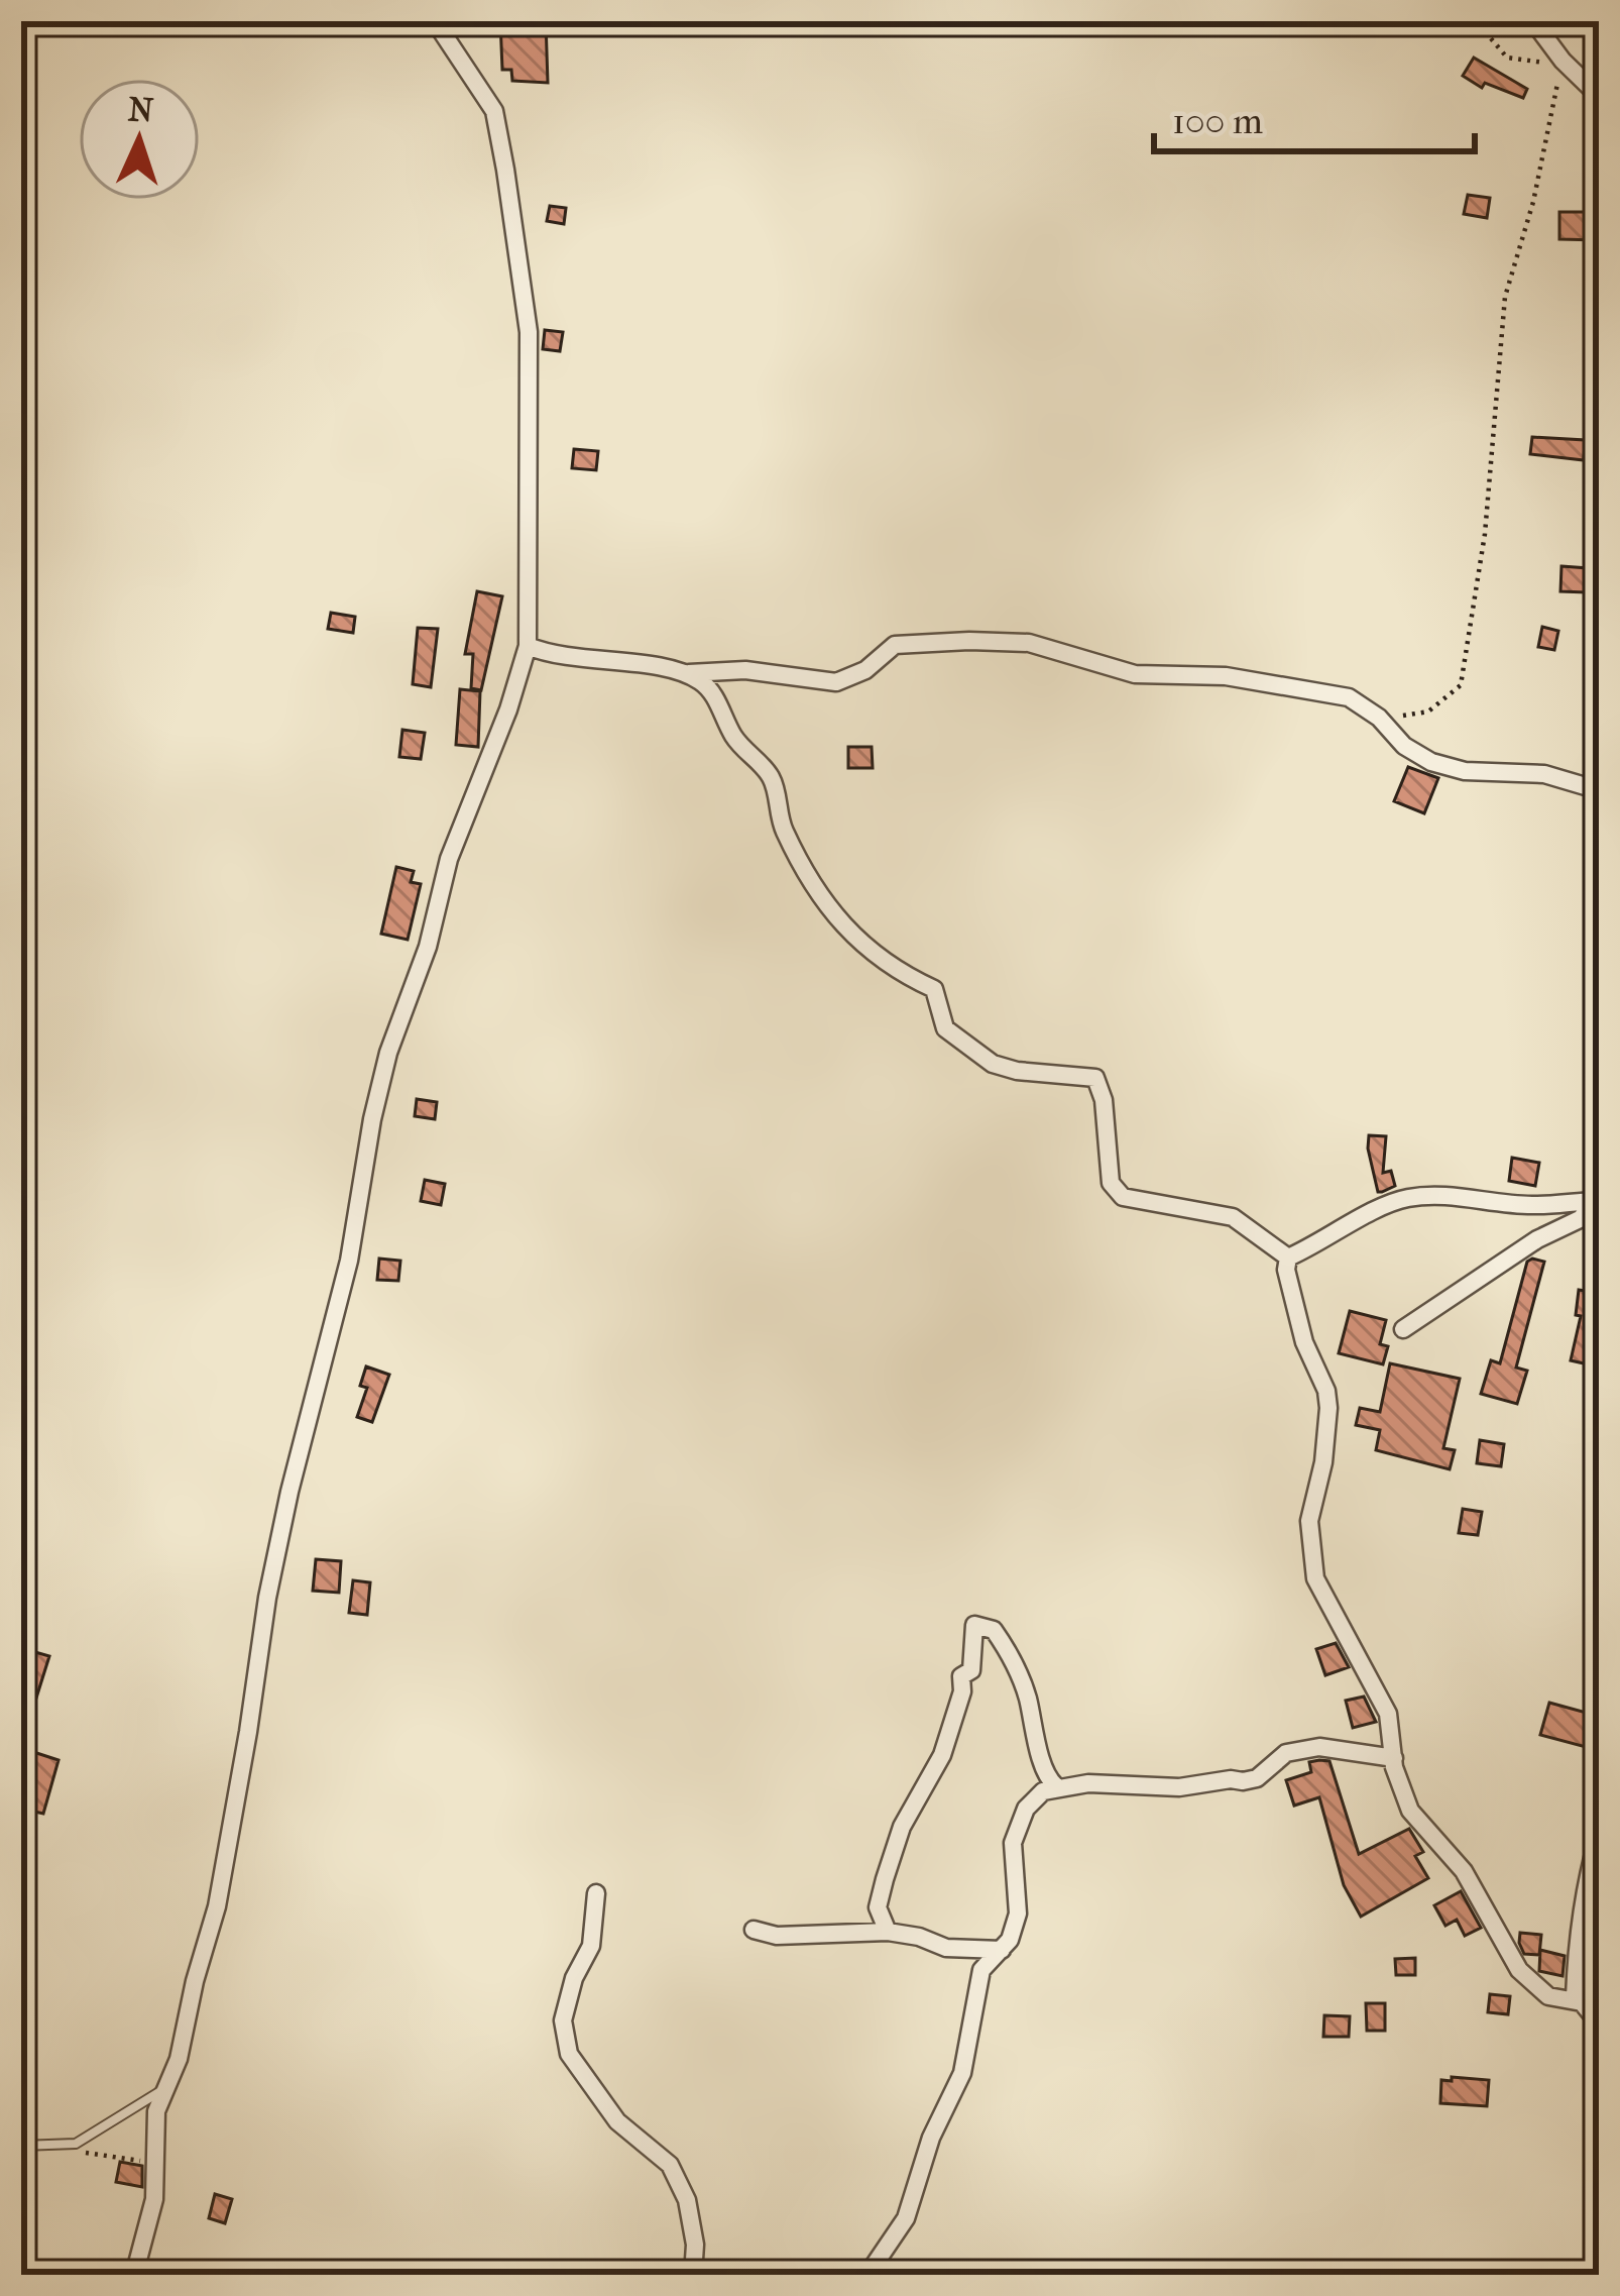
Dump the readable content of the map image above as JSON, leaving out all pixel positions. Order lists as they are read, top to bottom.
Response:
{
  "scale_bar": "100 m",
  "north": "top"
}
